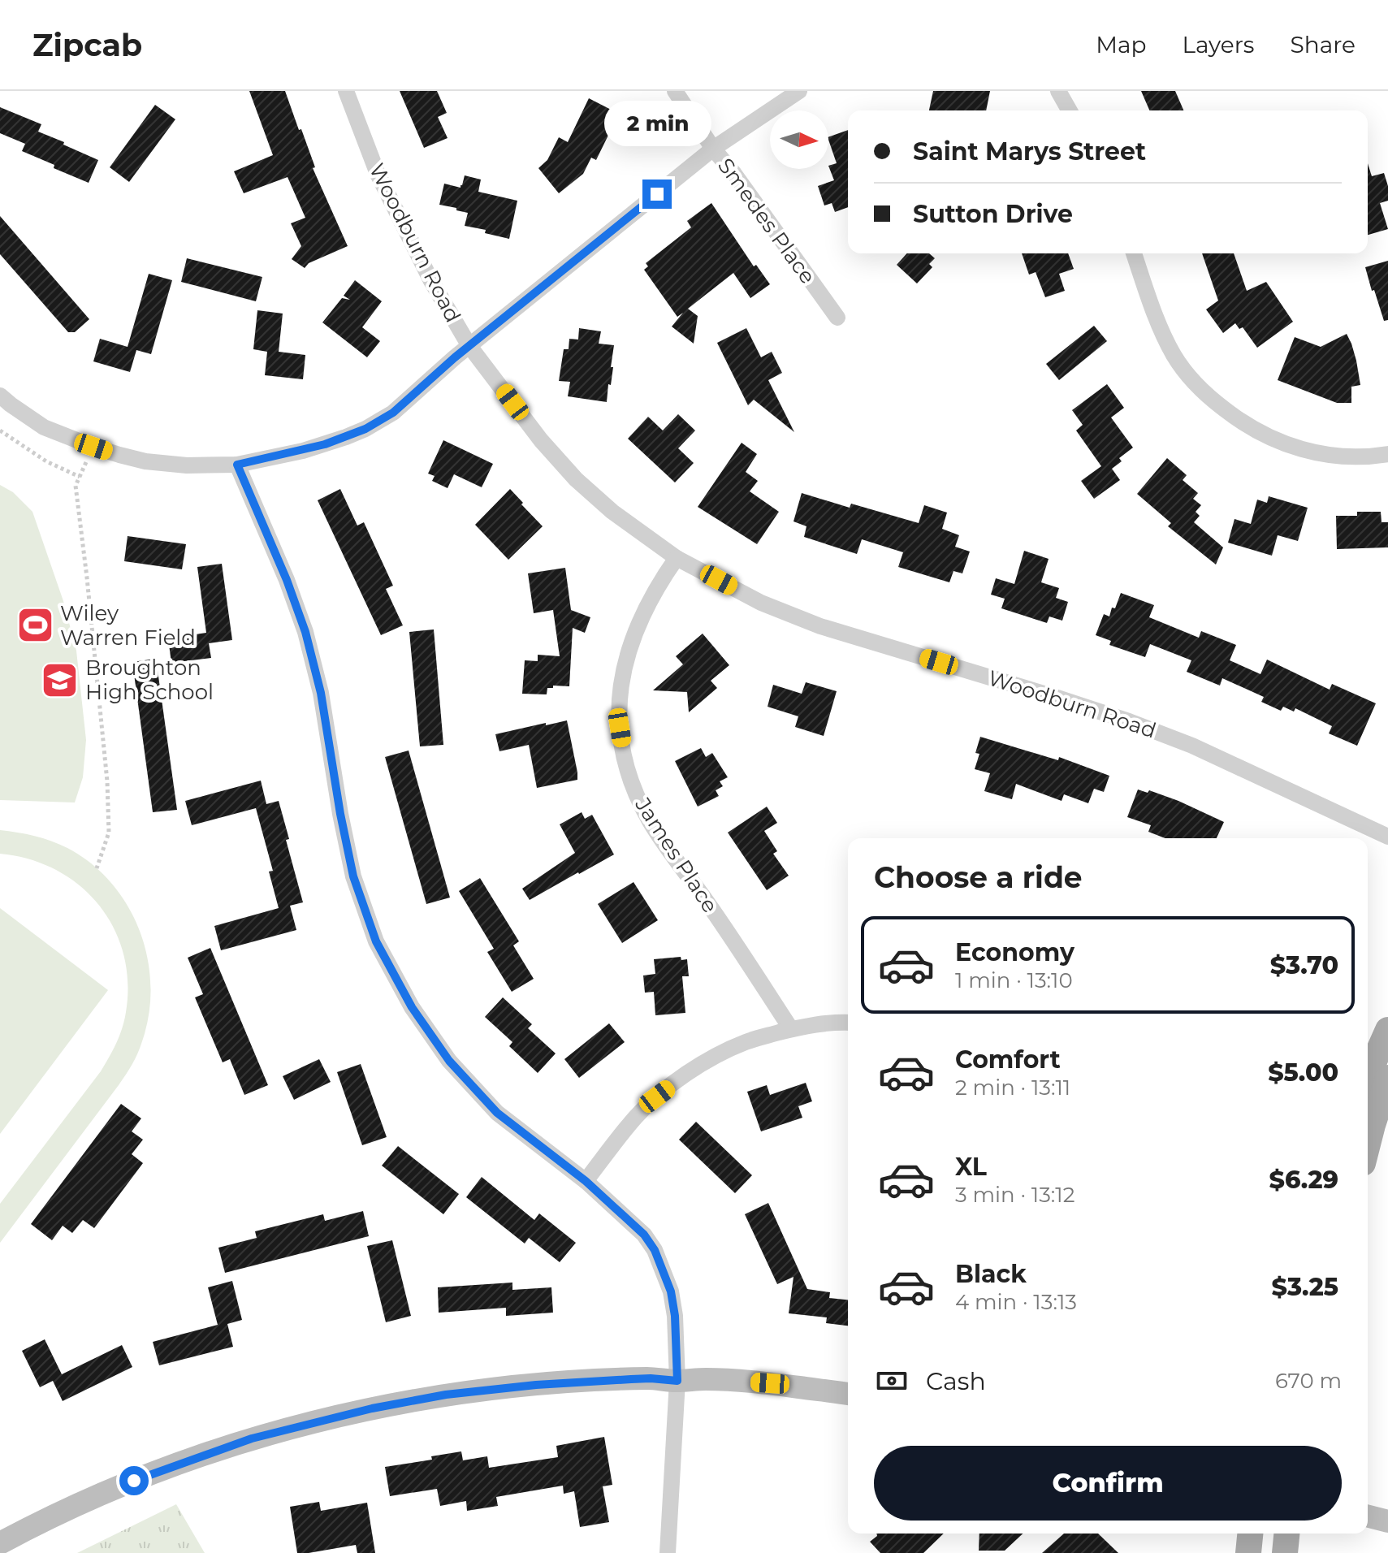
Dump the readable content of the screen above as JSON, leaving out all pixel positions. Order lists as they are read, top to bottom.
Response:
{
  "streets": {
    "street": ["Smedes Place", "Woodburn Road", "James Place"]
  },
  "crossings": [
    ["Woodburn Road", "James Place"]
  ],
  "places": {
    "sports": ["Wiley Warren Field"],
    "school or university": ["Broughton High School"]
  },
  "north": "right",
  "page": {
    "header": "Zipcab",
    "nav": ["Map", "Layers", "Share"],
    "bubble": "2 min",
    "banner": ["Saint Marys Street", "Sutton Drive"],
    "heading": "Choose a ride",
    "list": [
      {
        "name": "Economy",
        "note": "1 min · 13:10",
        "value": "$3.70"
      },
      {
        "name": "Comfort",
        "note": "2 min · 13:11",
        "value": "$5.00"
      },
      {
        "name": "XL",
        "note": "3 min · 13:12",
        "value": "$6.29"
      },
      {
        "name": "Black",
        "note": "4 min · 13:13",
        "value": "$3.25"
      }
    ],
    "pay": ["Cash", "670 m"],
    "buttons": "Confirm"
  }
}
